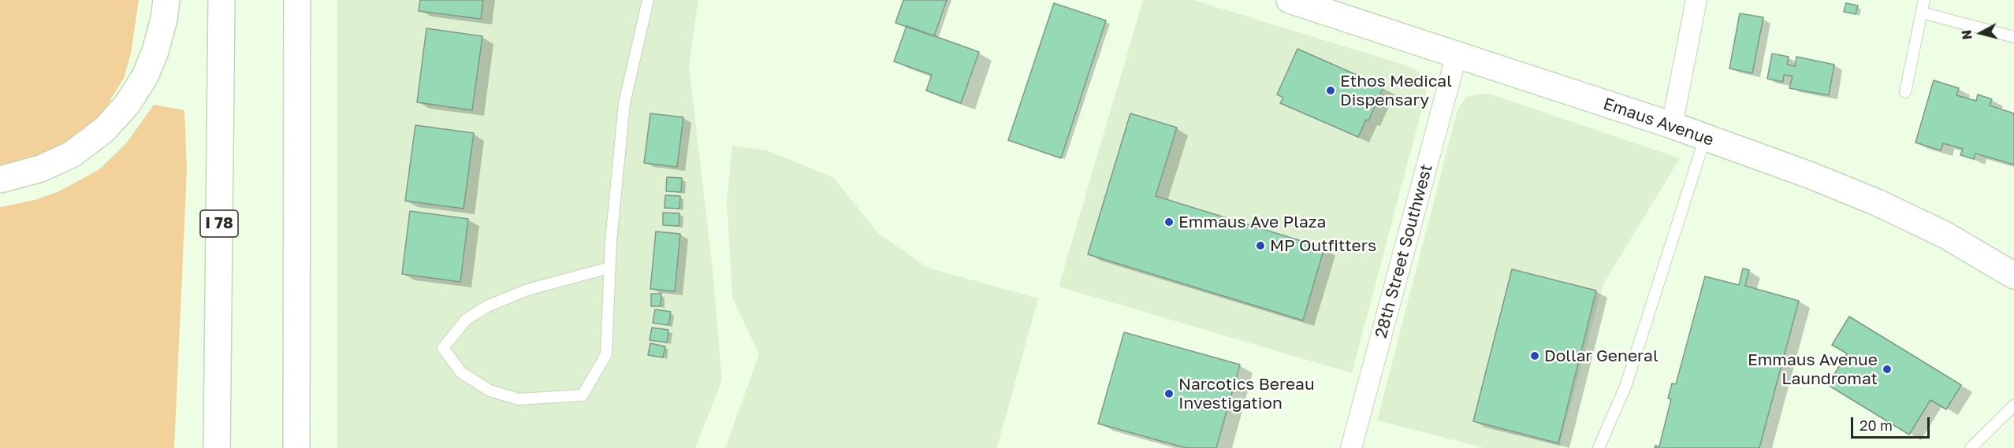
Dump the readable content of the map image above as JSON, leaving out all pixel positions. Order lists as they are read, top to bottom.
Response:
{
  "streets": {
    "main road": ["Emaus Avenue", "I 78"],
    "street": ["28th Street Southwest"]
  },
  "crossings": [
    ["Emaus Avenue", "28th Street Southwest"]
  ],
  "places": [
    "Ethos Medical Dispensary",
    "Emmaus Ave Plaza",
    "MP Outfitters",
    "Dollar General",
    "Emmaus Avenue Laundromat",
    "Narcotics Bereau Investigation"
  ],
  "scale_bar": "20 m",
  "north": "left"
}
